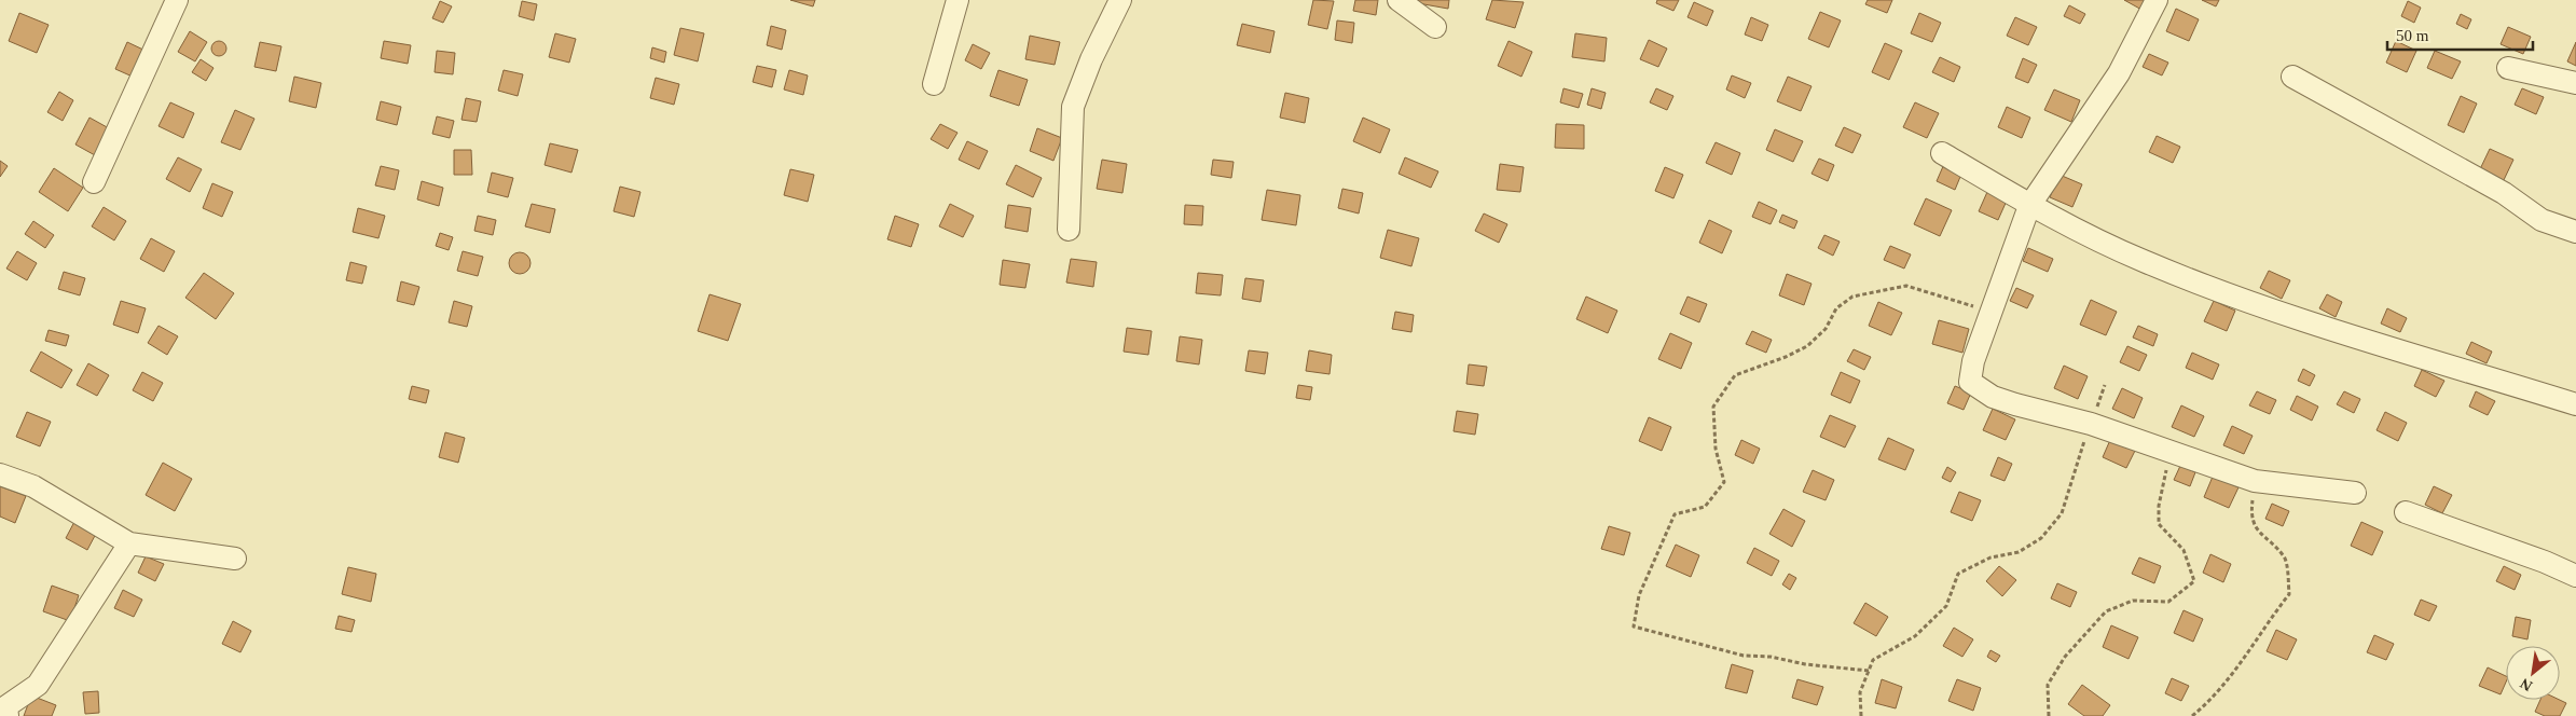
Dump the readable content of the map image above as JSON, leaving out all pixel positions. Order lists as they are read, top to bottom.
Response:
{
  "scale_bar": "50 m",
  "north": "bottom left"
}
